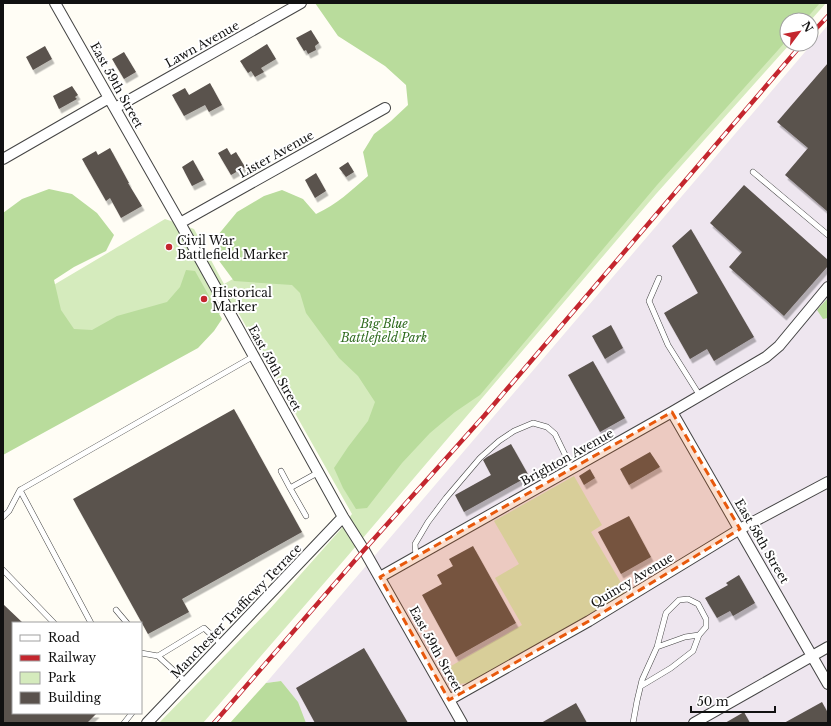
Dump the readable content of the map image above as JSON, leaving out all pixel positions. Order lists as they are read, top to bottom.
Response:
{
  "streets": {
    "street": [
      "Lawn Avenue",
      "East 59th Street",
      "Lister Avenue",
      "Brighton Avenue",
      "East 58th Street",
      "Quincy Avenue",
      "Manchester Trafficwy Terrace"
    ]
  },
  "crossings": [
    ["Lawn Avenue", "East 59th Street"],
    ["East 59th Street", "Lister Avenue"],
    ["East 59th Street", "Brighton Avenue"],
    ["East 59th Street", "Quincy Avenue"],
    ["East 59th Street", "Manchester Trafficwy Terrace"],
    ["Brighton Avenue", "East 58th Street"],
    ["East 58th Street", "Quincy Avenue"]
  ],
  "parks": ["Big Blue Battlefield Park"],
  "places": ["Civil War Battlefield Marker", "Historical Marker"],
  "legend": [
    "Road",
    "Railway",
    "Park",
    "Building"
  ],
  "scale_bar": "50 m",
  "north": "top right"
}
